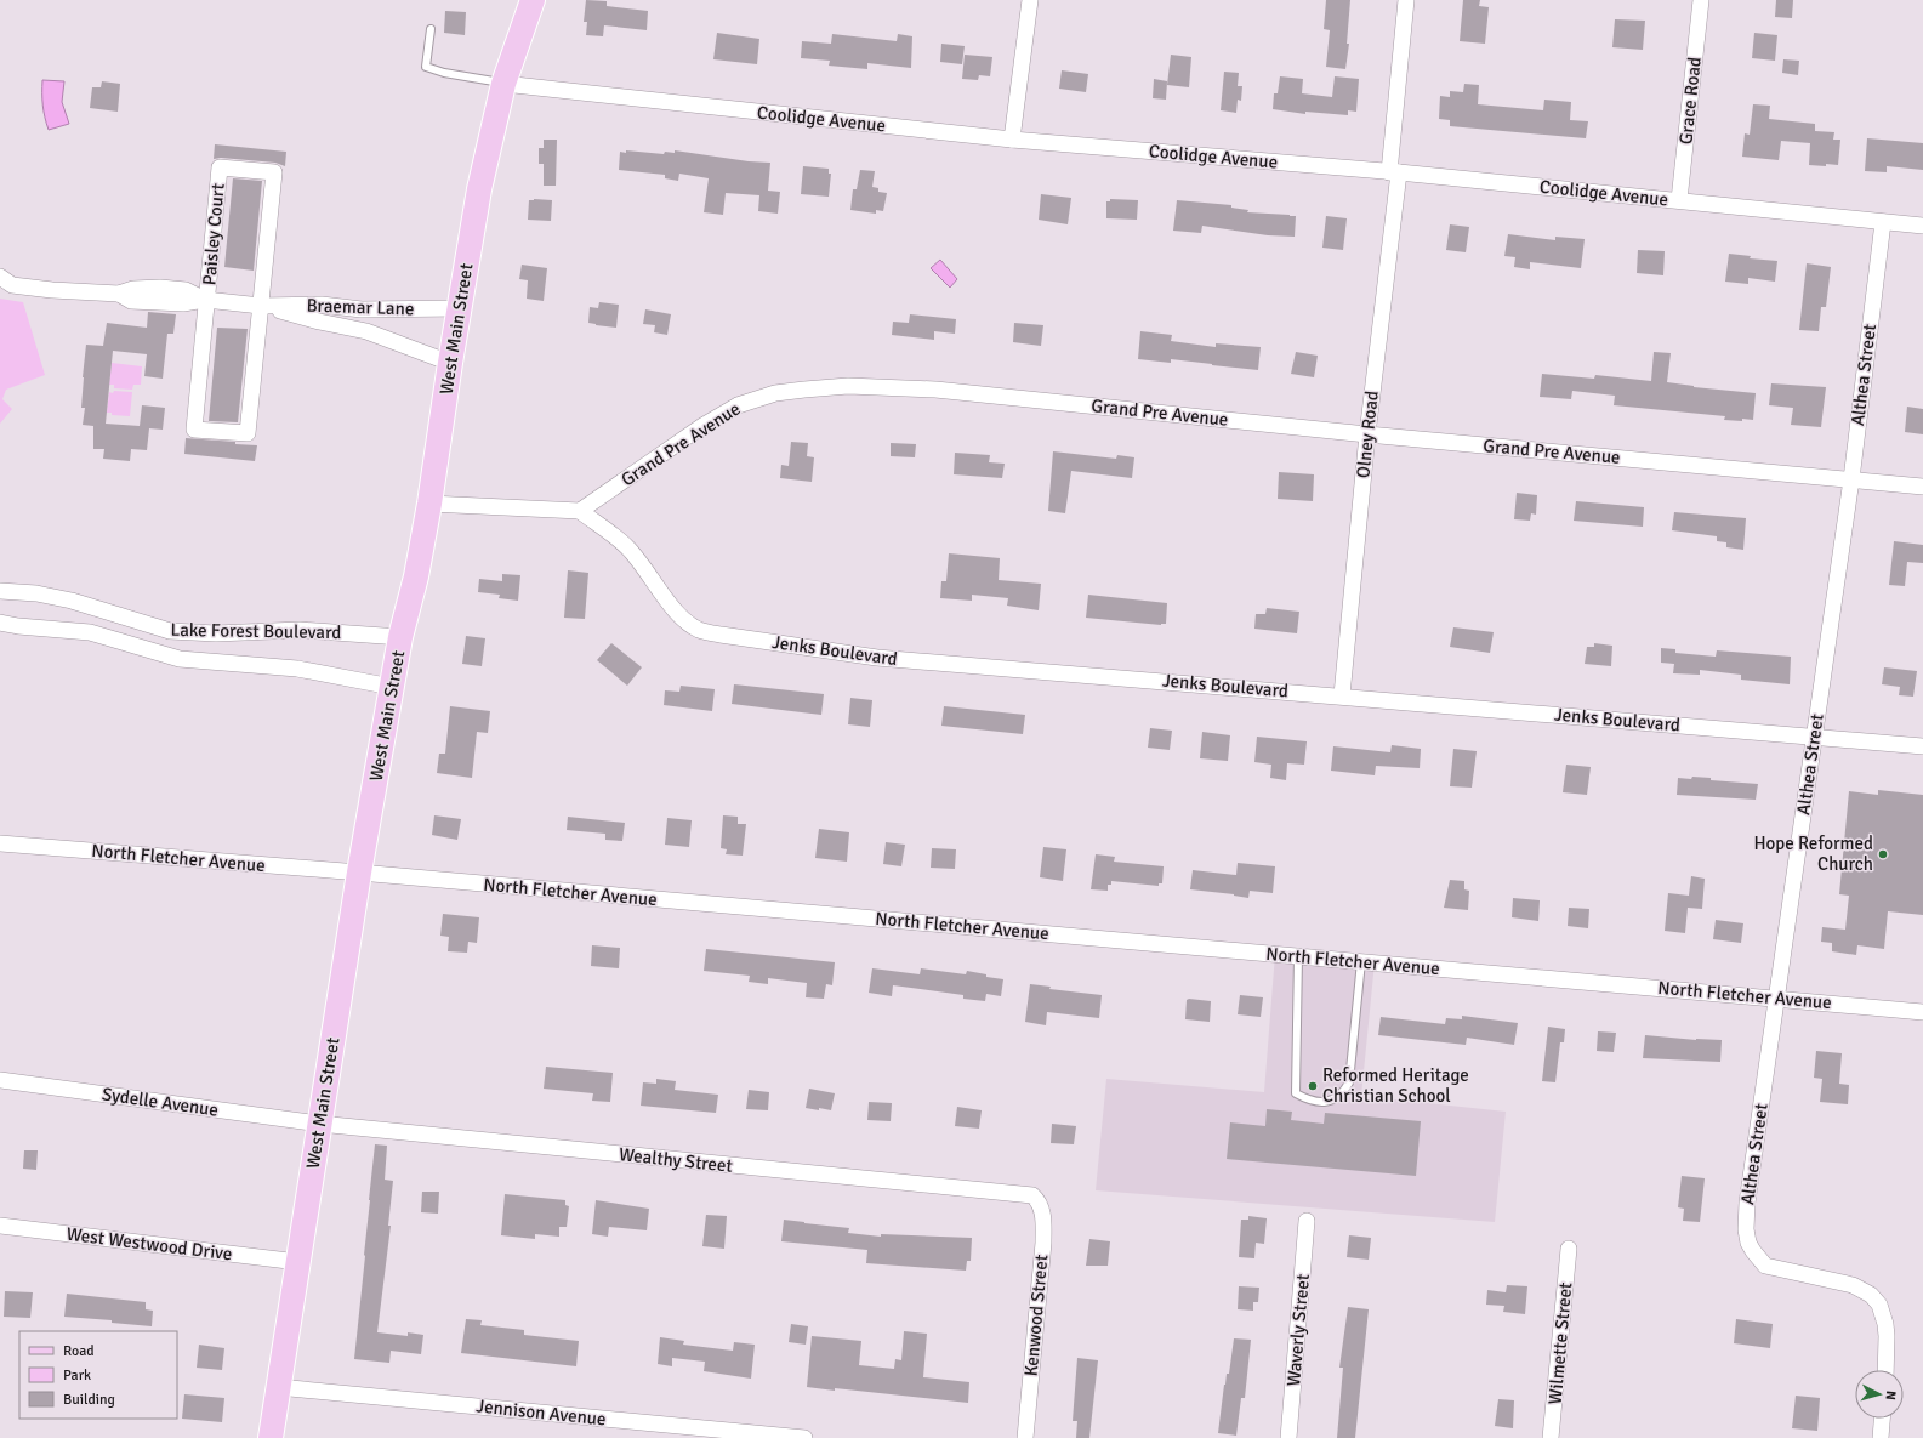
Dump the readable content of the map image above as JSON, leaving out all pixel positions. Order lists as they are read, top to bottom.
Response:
{
  "streets": {
    "main road": ["West Main Street"],
    "street": [
      "Grace Road",
      "Coolidge Avenue",
      "Paisley Court",
      "Braemar Lane",
      "Althea Street",
      "Grand Pre Avenue",
      "Olney Road",
      "Lake Forest Boulevard",
      "Jenks Boulevard",
      "North Fletcher Avenue",
      "Sydelle Avenue",
      "Wealthy Street",
      "West Westwood Drive",
      "Kenwood Street",
      "Waverly Street",
      "Wilmette Street",
      "Jennison Avenue"
    ]
  },
  "crossings": [
    ["Grace Road", "Coolidge Avenue"],
    ["Coolidge Avenue", "West Main Street"],
    ["Coolidge Avenue", "Althea Street"],
    ["Coolidge Avenue", "Olney Road"],
    ["Paisley Court", "Braemar Lane"],
    ["Braemar Lane", "West Main Street"],
    ["West Main Street", "Lake Forest Boulevard"],
    ["West Main Street", "North Fletcher Avenue"],
    ["West Main Street", "Sydelle Avenue"],
    ["West Main Street", "Wealthy Street"],
    ["West Main Street", "West Westwood Drive"],
    ["West Main Street", "Jennison Avenue"],
    ["Althea Street", "Grand Pre Avenue"],
    ["Althea Street", "Jenks Boulevard"],
    ["Althea Street", "North Fletcher Avenue"],
    ["Grand Pre Avenue", "Olney Road"],
    ["Grand Pre Avenue", "Jenks Boulevard"],
    ["Olney Road", "Jenks Boulevard"],
    ["Sydelle Avenue", "Wealthy Street"],
    ["Wealthy Street", "Kenwood Street"]
  ],
  "places": ["Hope Reformed Church", "Reformed Heritage Christian School"],
  "legend": ["Road", "Park", "Building"],
  "north": "right"
}
